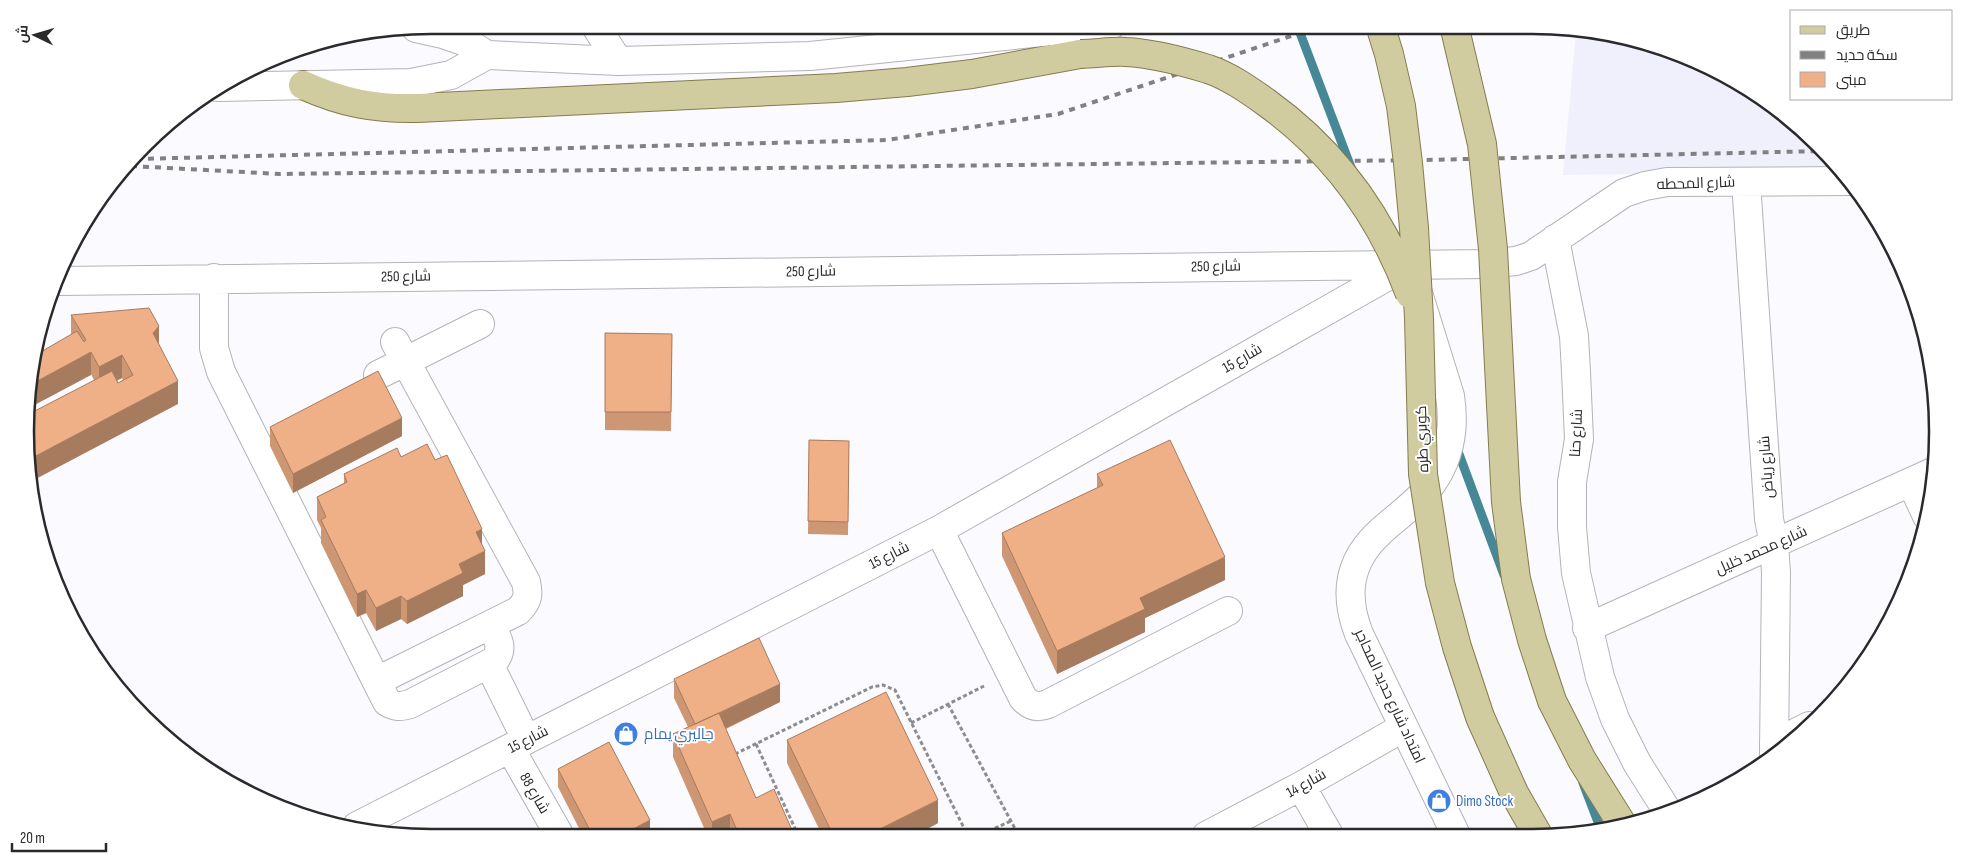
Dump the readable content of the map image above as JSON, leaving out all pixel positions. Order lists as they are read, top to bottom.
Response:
{
  "streets": {
    "main road": ["كوبري طره"],
    "street": [
      "شارع المحطه",
      "شارع 250",
      "شارع 15",
      "شارع حنا",
      "شارع رياض",
      "شارع محمد خليل",
      "امتداد شارع حديد المحاجر",
      "شارع 14",
      "شارع 88"
    ]
  },
  "crossings": [
    ["شارع المحطه", "شارع 250"],
    ["شارع المحطه", "شارع حنا"],
    ["شارع المحطه", "شارع رياض"],
    ["شارع 250", "شارع 15"],
    ["شارع 250", "شارع حنا"],
    ["شارع 250", "امتداد شارع حديد المحاجر"],
    ["شارع 15", "امتداد شارع حديد المحاجر"],
    ["شارع 15", "شارع 88"],
    ["شارع حنا", "شارع محمد خليل"],
    ["شارع رياض", "شارع محمد خليل"],
    ["امتداد شارع حديد المحاجر", "شارع 14"]
  ],
  "places": {
    "shop": ["جاليري يمام", "Dimo Stock"]
  },
  "legend": ["طريق", "سكة حديد", "مبنى"],
  "scale_bar": "20 m",
  "north": "left"
}
